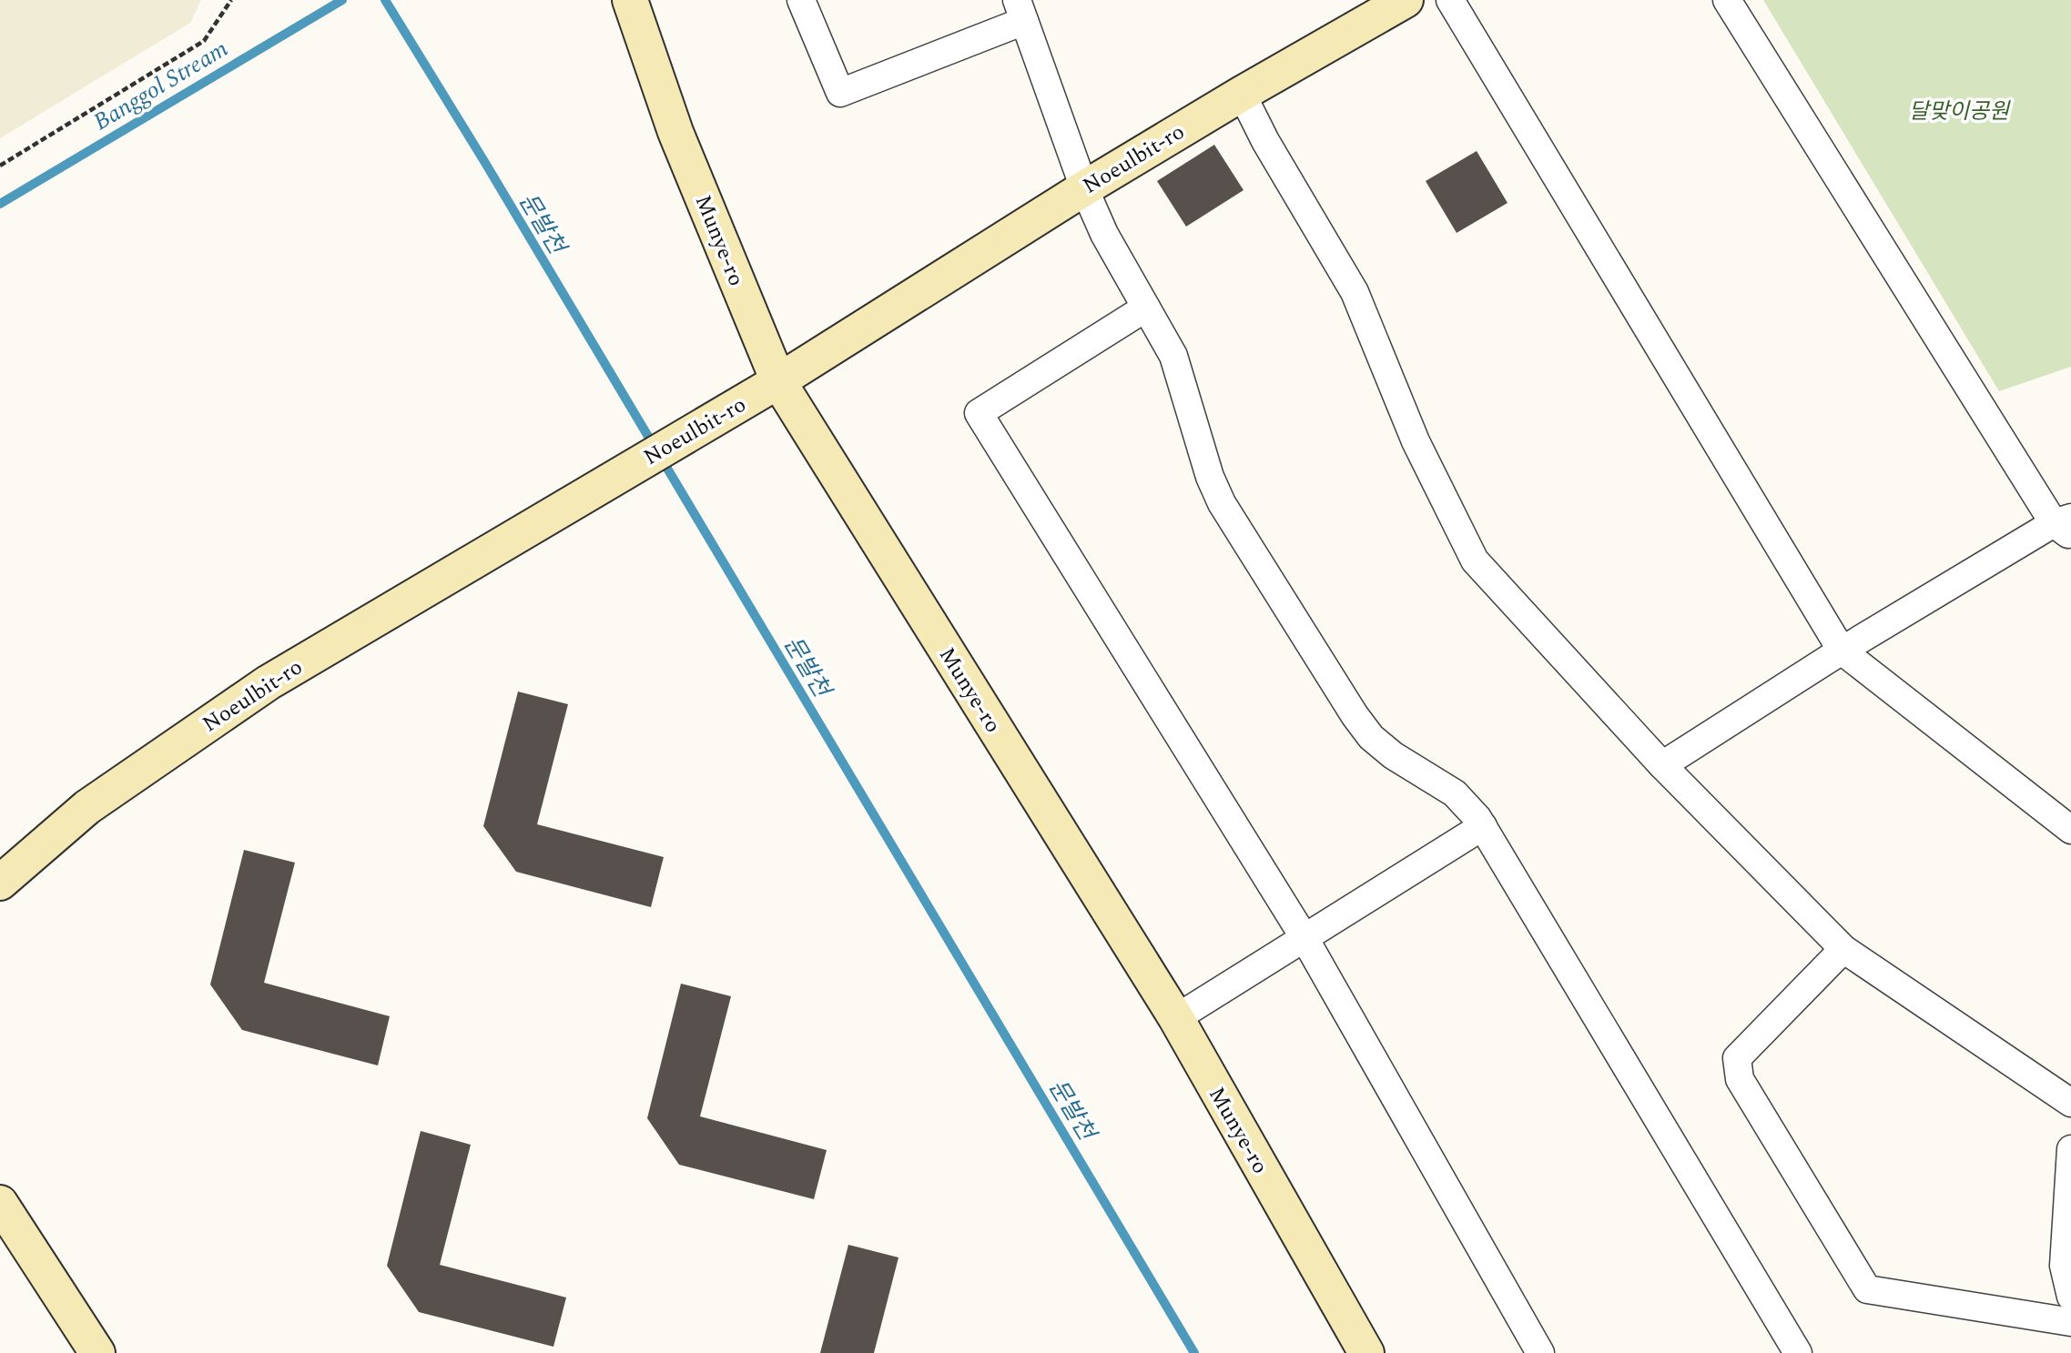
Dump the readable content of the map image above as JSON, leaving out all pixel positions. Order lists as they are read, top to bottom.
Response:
{
  "streets": {
    "street": ["Noeulbit-ro", "Munye-ro"]
  },
  "crossings": [
    ["Noeulbit-ro", "Munye-ro"]
  ],
  "water": ["Banggol Stream", "문발천"],
  "parks": ["달맞이공원"]
}
